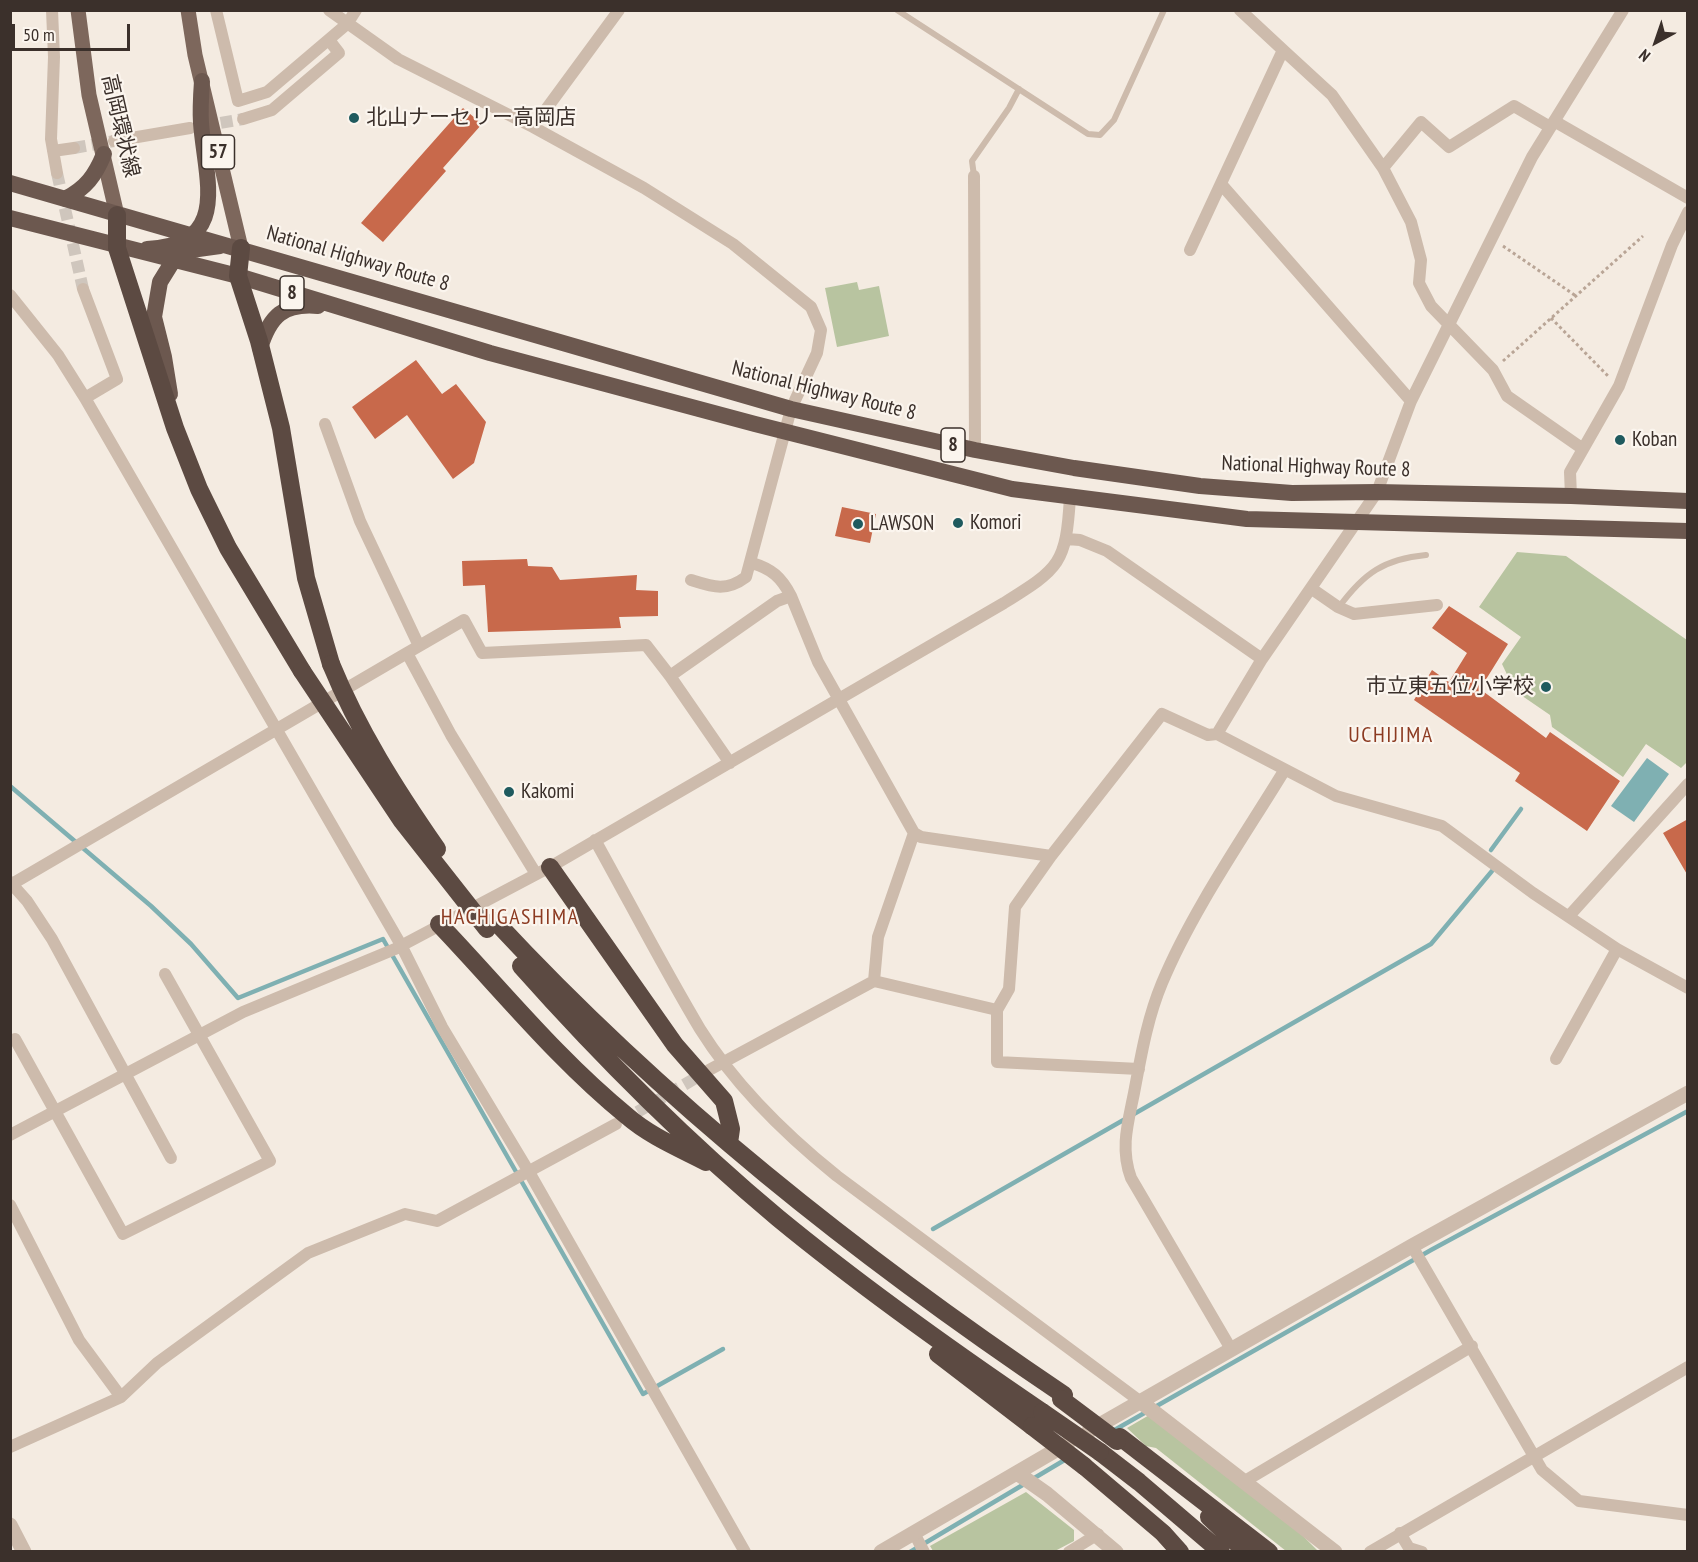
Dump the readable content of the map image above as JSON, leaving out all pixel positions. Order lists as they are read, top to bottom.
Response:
{
  "streets": {
    "highway": ["National Highway Route 8", "8"],
    "main road": ["高岡環状線", "57"]
  },
  "crossings": [
    ["高岡環状線", "National Highway Route 8"],
    ["57", "National Highway Route 8"]
  ],
  "districts": ["UCHIJIMA", "HACHIGASHIMA"],
  "places": [
    "北山ナーセリー高岡店",
    "Koban",
    "Komori",
    "LAWSON",
    "市立東五位小学校",
    "Kakomi"
  ],
  "scale_bar": "50 m",
  "north": "bottom left"
}
